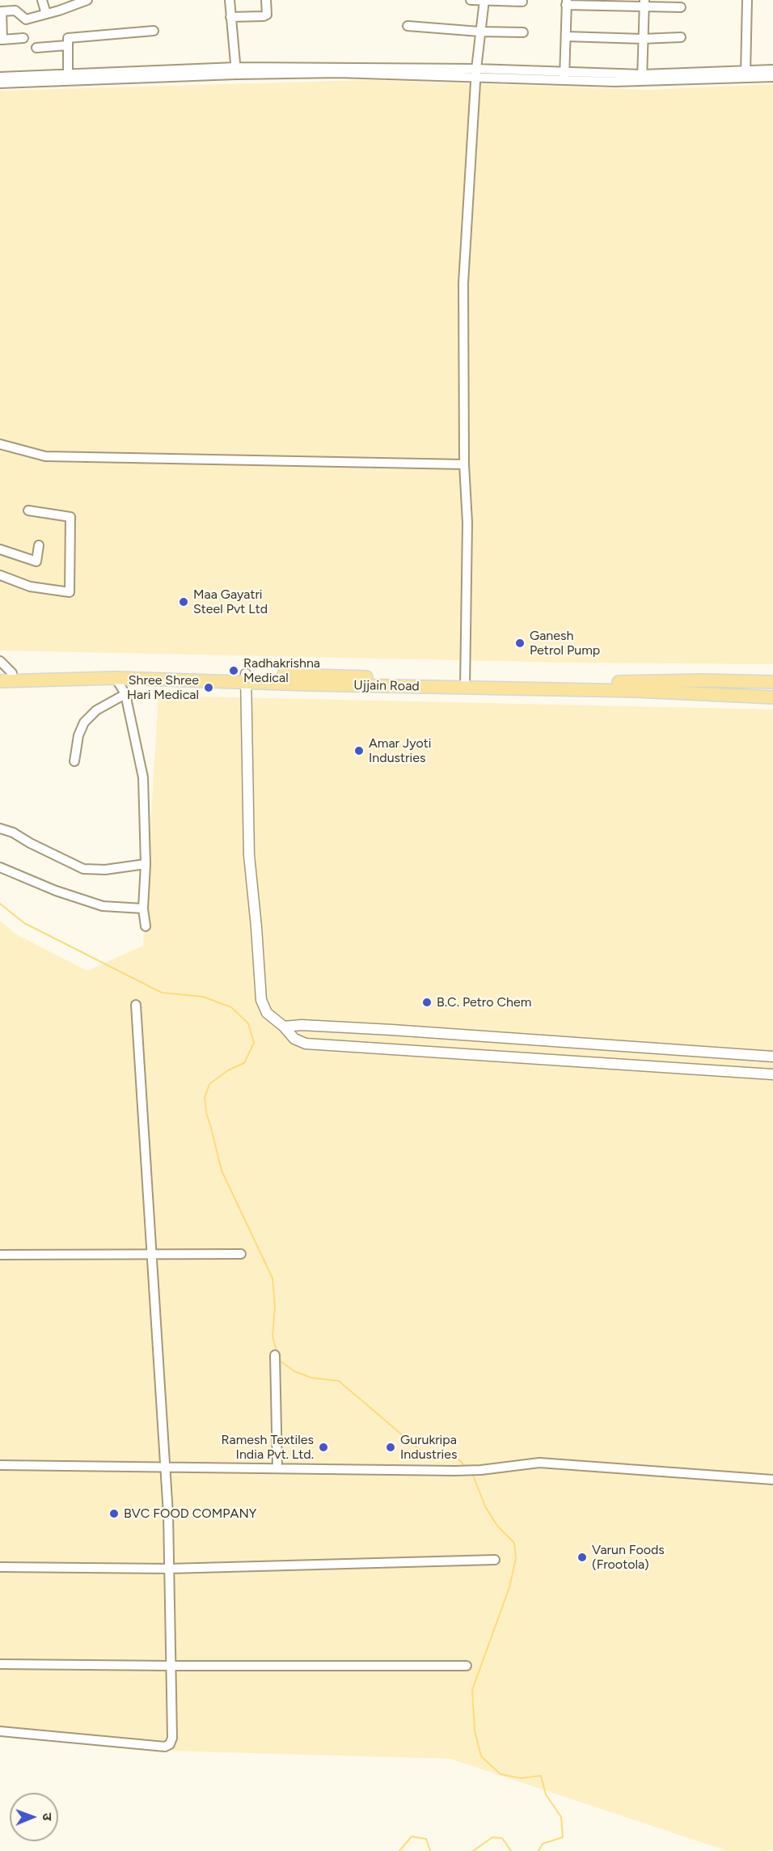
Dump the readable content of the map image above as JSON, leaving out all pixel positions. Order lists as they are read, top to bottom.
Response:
{
  "streets": {
    "main road": ["Ujjain Road"]
  },
  "places": [
    "Maa Gayatri Steel Pvt Ltd",
    "Ganesh Petrol Pump",
    "Radhakrishna Medical",
    "Shree Shree Hari Medical",
    "Amar Jyoti Industries",
    "B.C. Petro Chem",
    "Ramesh Textiles India Pvt. Ltd.",
    "Gurukripa Industries",
    "BVC FOOD COMPANY",
    "Varun Foods (Frootola)"
  ],
  "north": "right"
}
